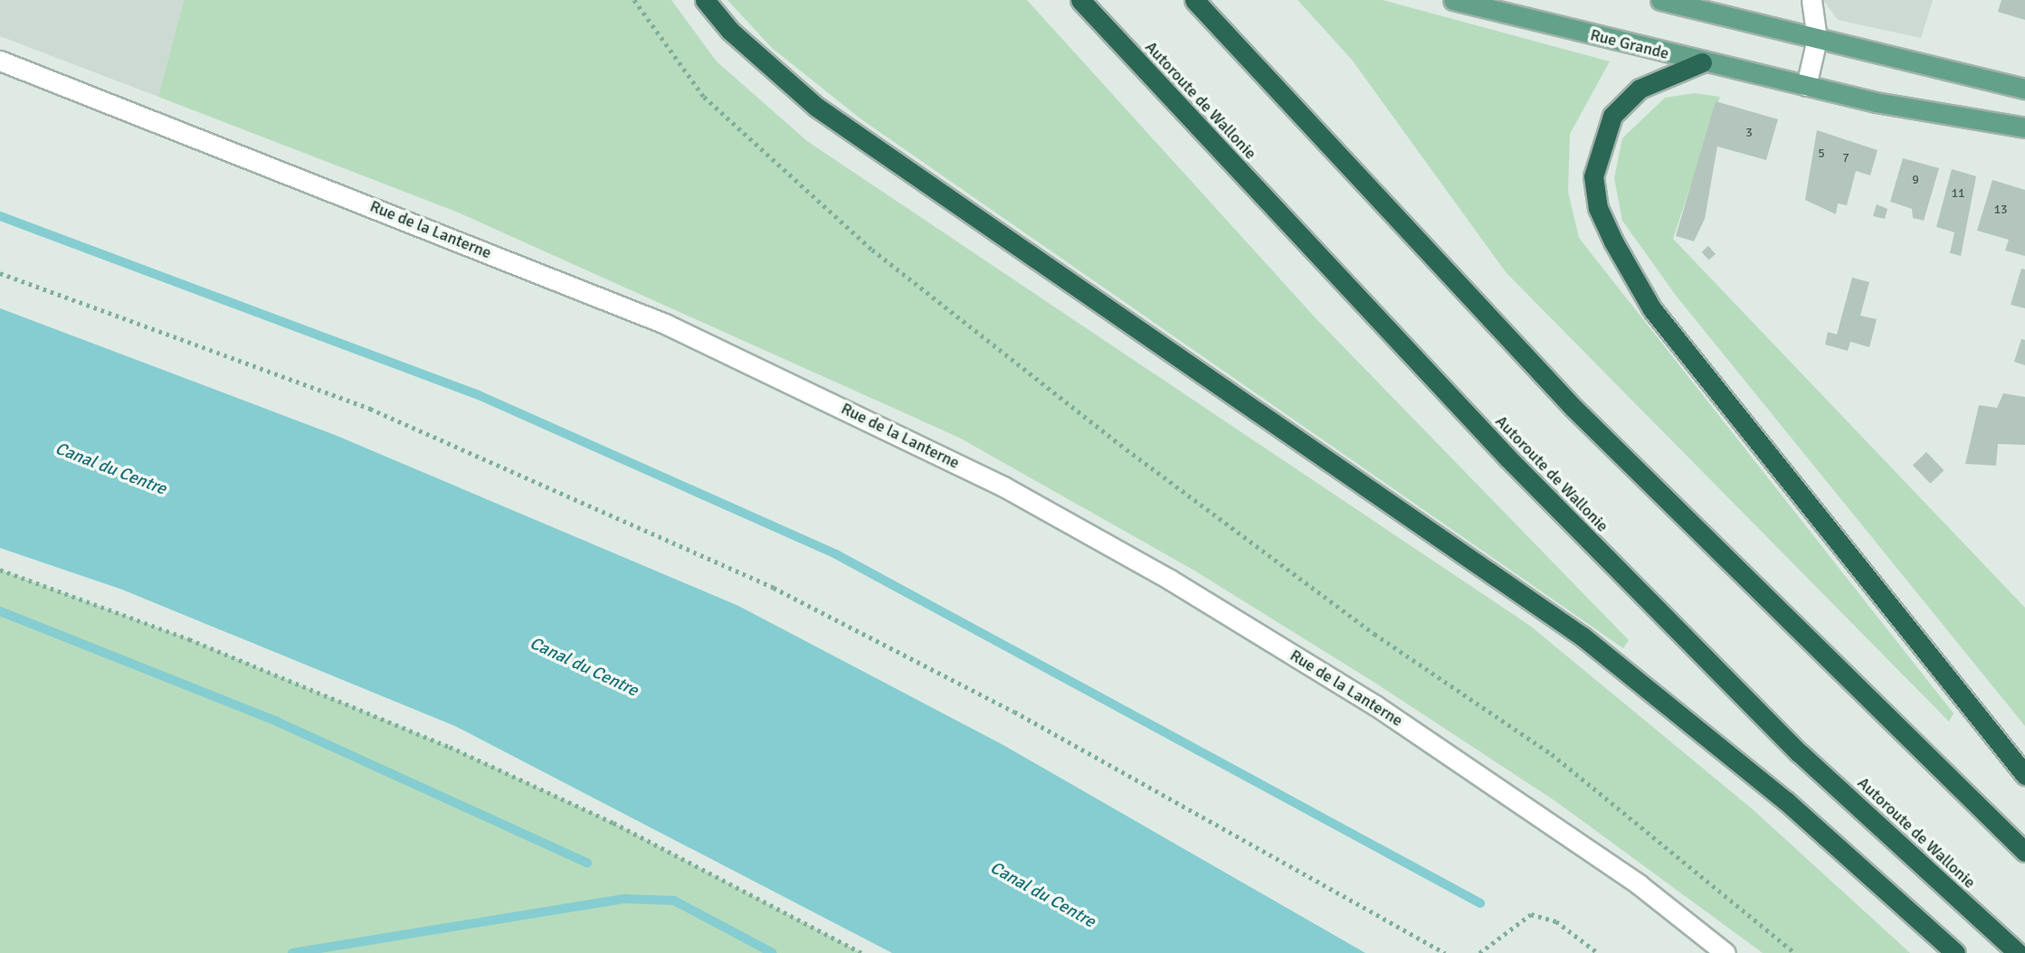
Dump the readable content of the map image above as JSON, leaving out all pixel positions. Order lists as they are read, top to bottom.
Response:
{
  "streets": {
    "highway": ["Autoroute de Wallonie"],
    "main road": ["Rue Grande", "Rue de la Lanterne"]
  },
  "water": ["Canal du Centre"],
  "house_numbers": [
    "3",
    "5",
    "7",
    "9",
    "11",
    "13"
  ]
}
